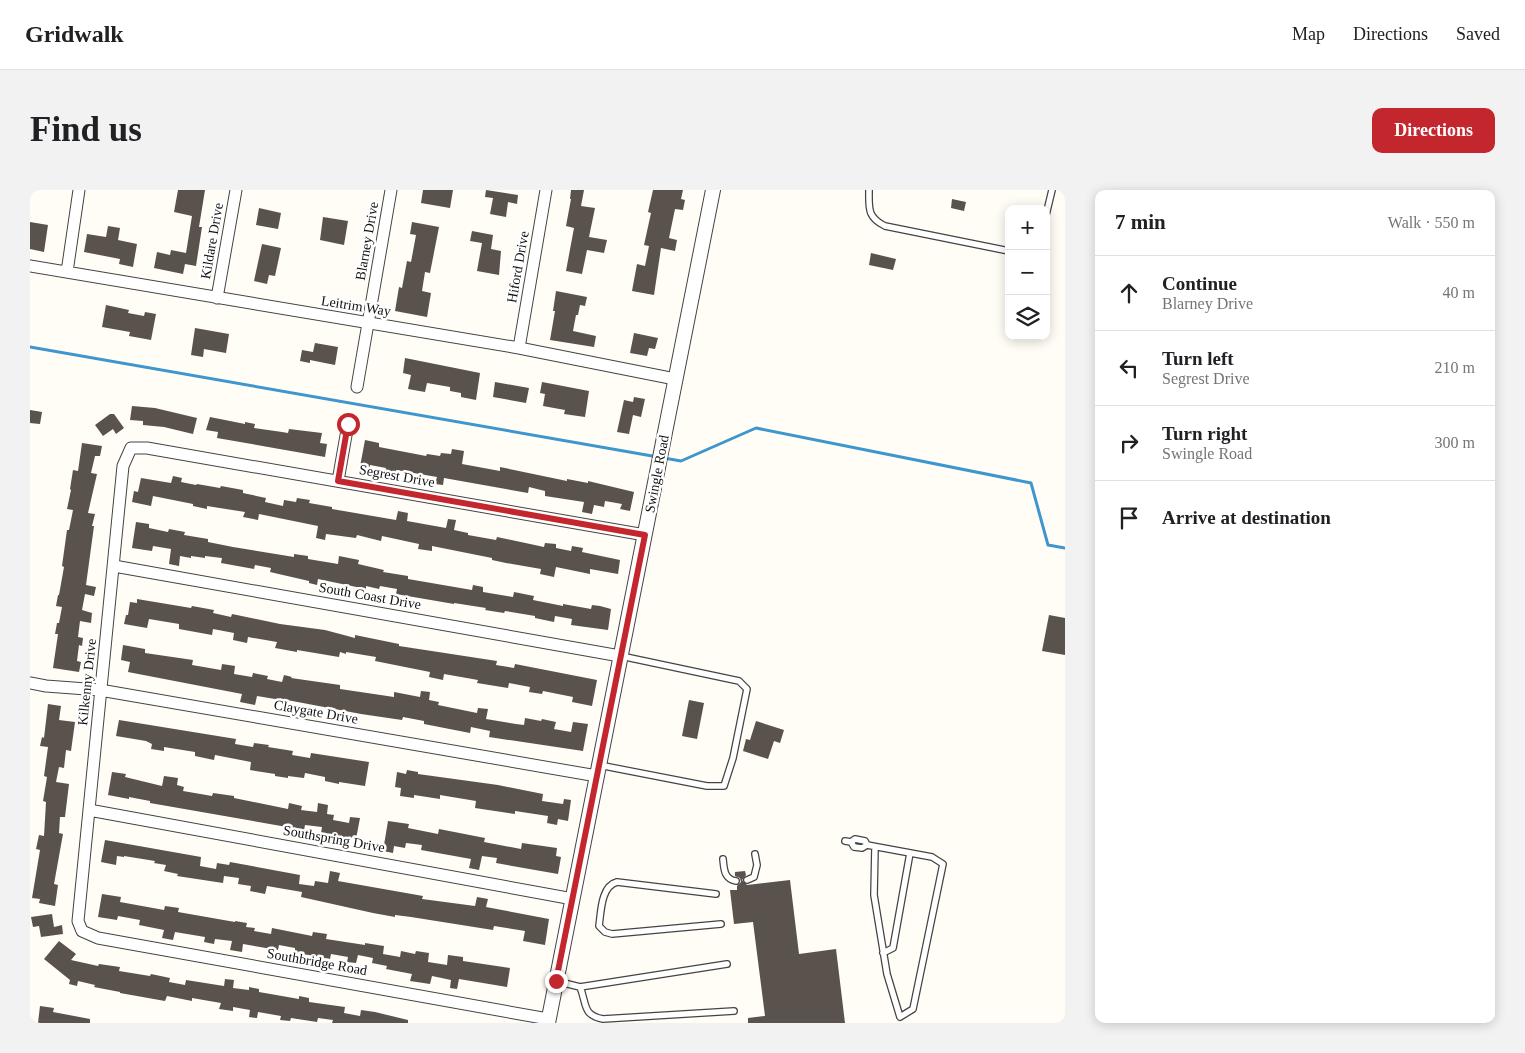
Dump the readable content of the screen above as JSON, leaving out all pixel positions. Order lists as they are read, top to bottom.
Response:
{
  "streets": {
    "street": [
      "Kildare Drive",
      "Blarney Drive",
      "Hiford Drive",
      "Leitrim Way",
      "Swingle Road",
      "Segrest Drive",
      "South Coast Drive",
      "Kilkenny Drive",
      "Claygate Drive",
      "Southspring Drive",
      "Southbridge Road"
    ]
  },
  "crossings": [
    ["Kildare Drive", "Leitrim Way"],
    ["Blarney Drive", "Leitrim Way"],
    ["Hiford Drive", "Leitrim Way"],
    ["Leitrim Way", "Swingle Road"],
    ["Swingle Road", "Segrest Drive"],
    ["Swingle Road", "South Coast Drive"],
    ["Swingle Road", "Claygate Drive"],
    ["Swingle Road", "Southspring Drive"],
    ["Swingle Road", "Southbridge Road"],
    ["Segrest Drive", "Kilkenny Drive"],
    ["South Coast Drive", "Kilkenny Drive"],
    ["Kilkenny Drive", "Claygate Drive"],
    ["Kilkenny Drive", "Southspring Drive"],
    ["Kilkenny Drive", "Southbridge Road"]
  ],
  "page": {
    "header": "Gridwalk",
    "nav": ["Map", "Directions", "Saved"],
    "buttons": "Directions",
    "title": "Find us",
    "heading": ["7 min", "Walk · 550 m"],
    "map_buttons": ["+", "−"],
    "list": [
      ["Continue", "Blarney Drive", "40 m"],
      ["Turn left", "Segrest Drive", "210 m"],
      ["Turn right", "Swingle Road", "300 m"],
      "Arrive at destination"
    ]
  }
}
